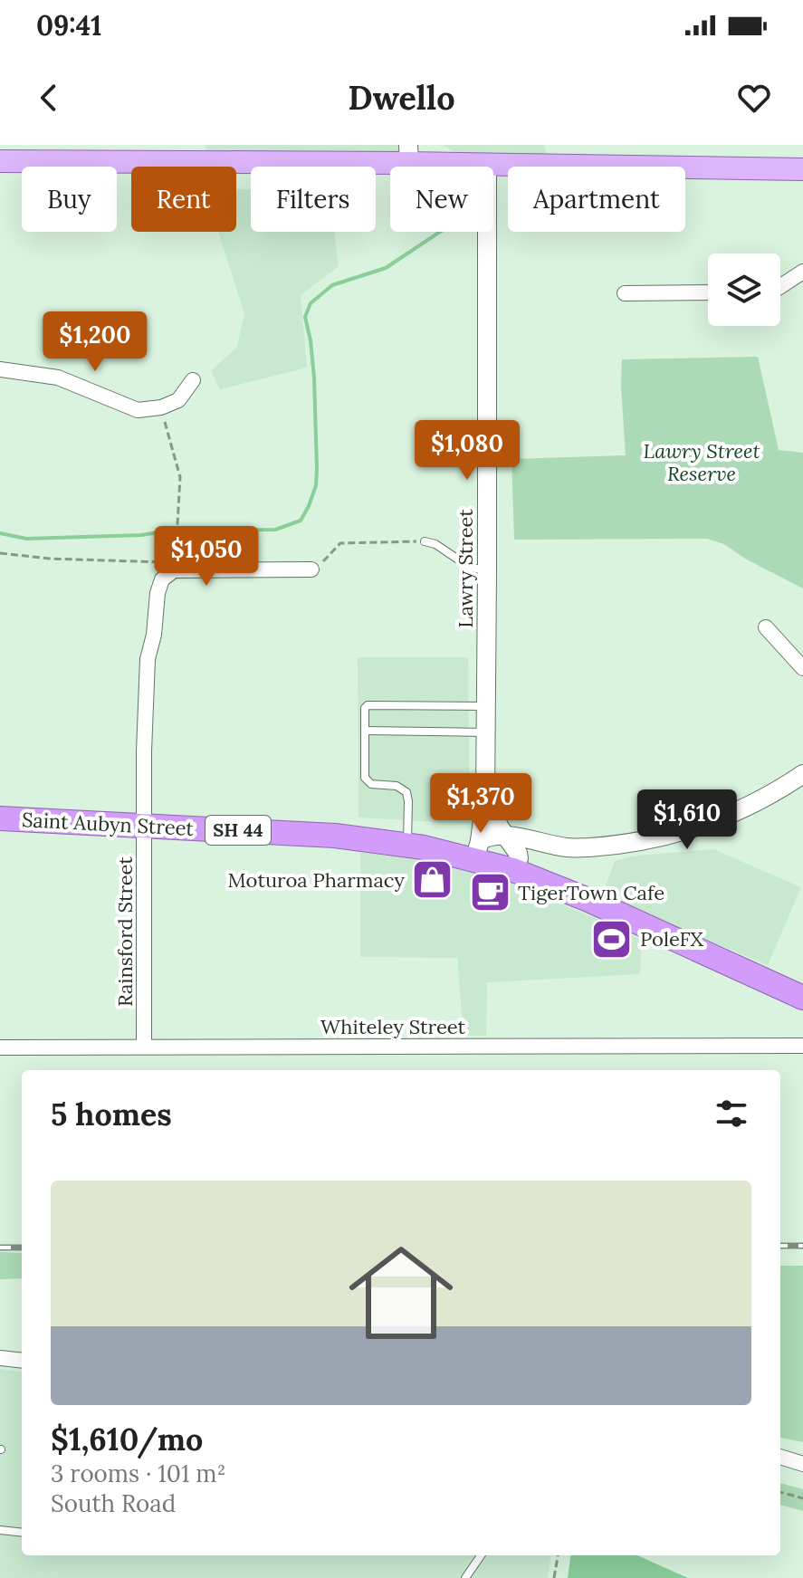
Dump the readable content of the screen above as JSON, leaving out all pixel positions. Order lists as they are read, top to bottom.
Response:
{
  "streets": {
    "highway": ["Saint Aubyn Street", "SH 44"],
    "street": ["Lawry Street", "Rainsford Street", "Whiteley Street"]
  },
  "crossings": [
    ["Lawry Street", "Saint Aubyn Street"],
    ["Lawry Street", "SH 44"],
    ["Saint Aubyn Street", "SH 44"],
    ["Saint Aubyn Street", "Rainsford Street"],
    ["Rainsford Street", "Whiteley Street"]
  ],
  "parks": ["Lawry Street Reserve"],
  "places": {
    "shop": ["Moturoa Pharmacy"],
    "cafe": ["TigerTown Cafe"],
    "sports": ["PoleFX"]
  },
  "page": {
    "status": "09:41",
    "header": "Dwello",
    "chip": [
      "Buy",
      "Rent",
      "Filters",
      "New",
      "Apartment"
    ],
    "price": [
      "$1,200",
      "$1,080",
      "$1,050",
      "$1,370",
      "$1,610"
    ],
    "heading": "5 homes",
    "list": [
      {
        "name": "$1,610/mo",
        "note": "3 rooms · 101 m² · South Road"
      }
    ]
  }
}
